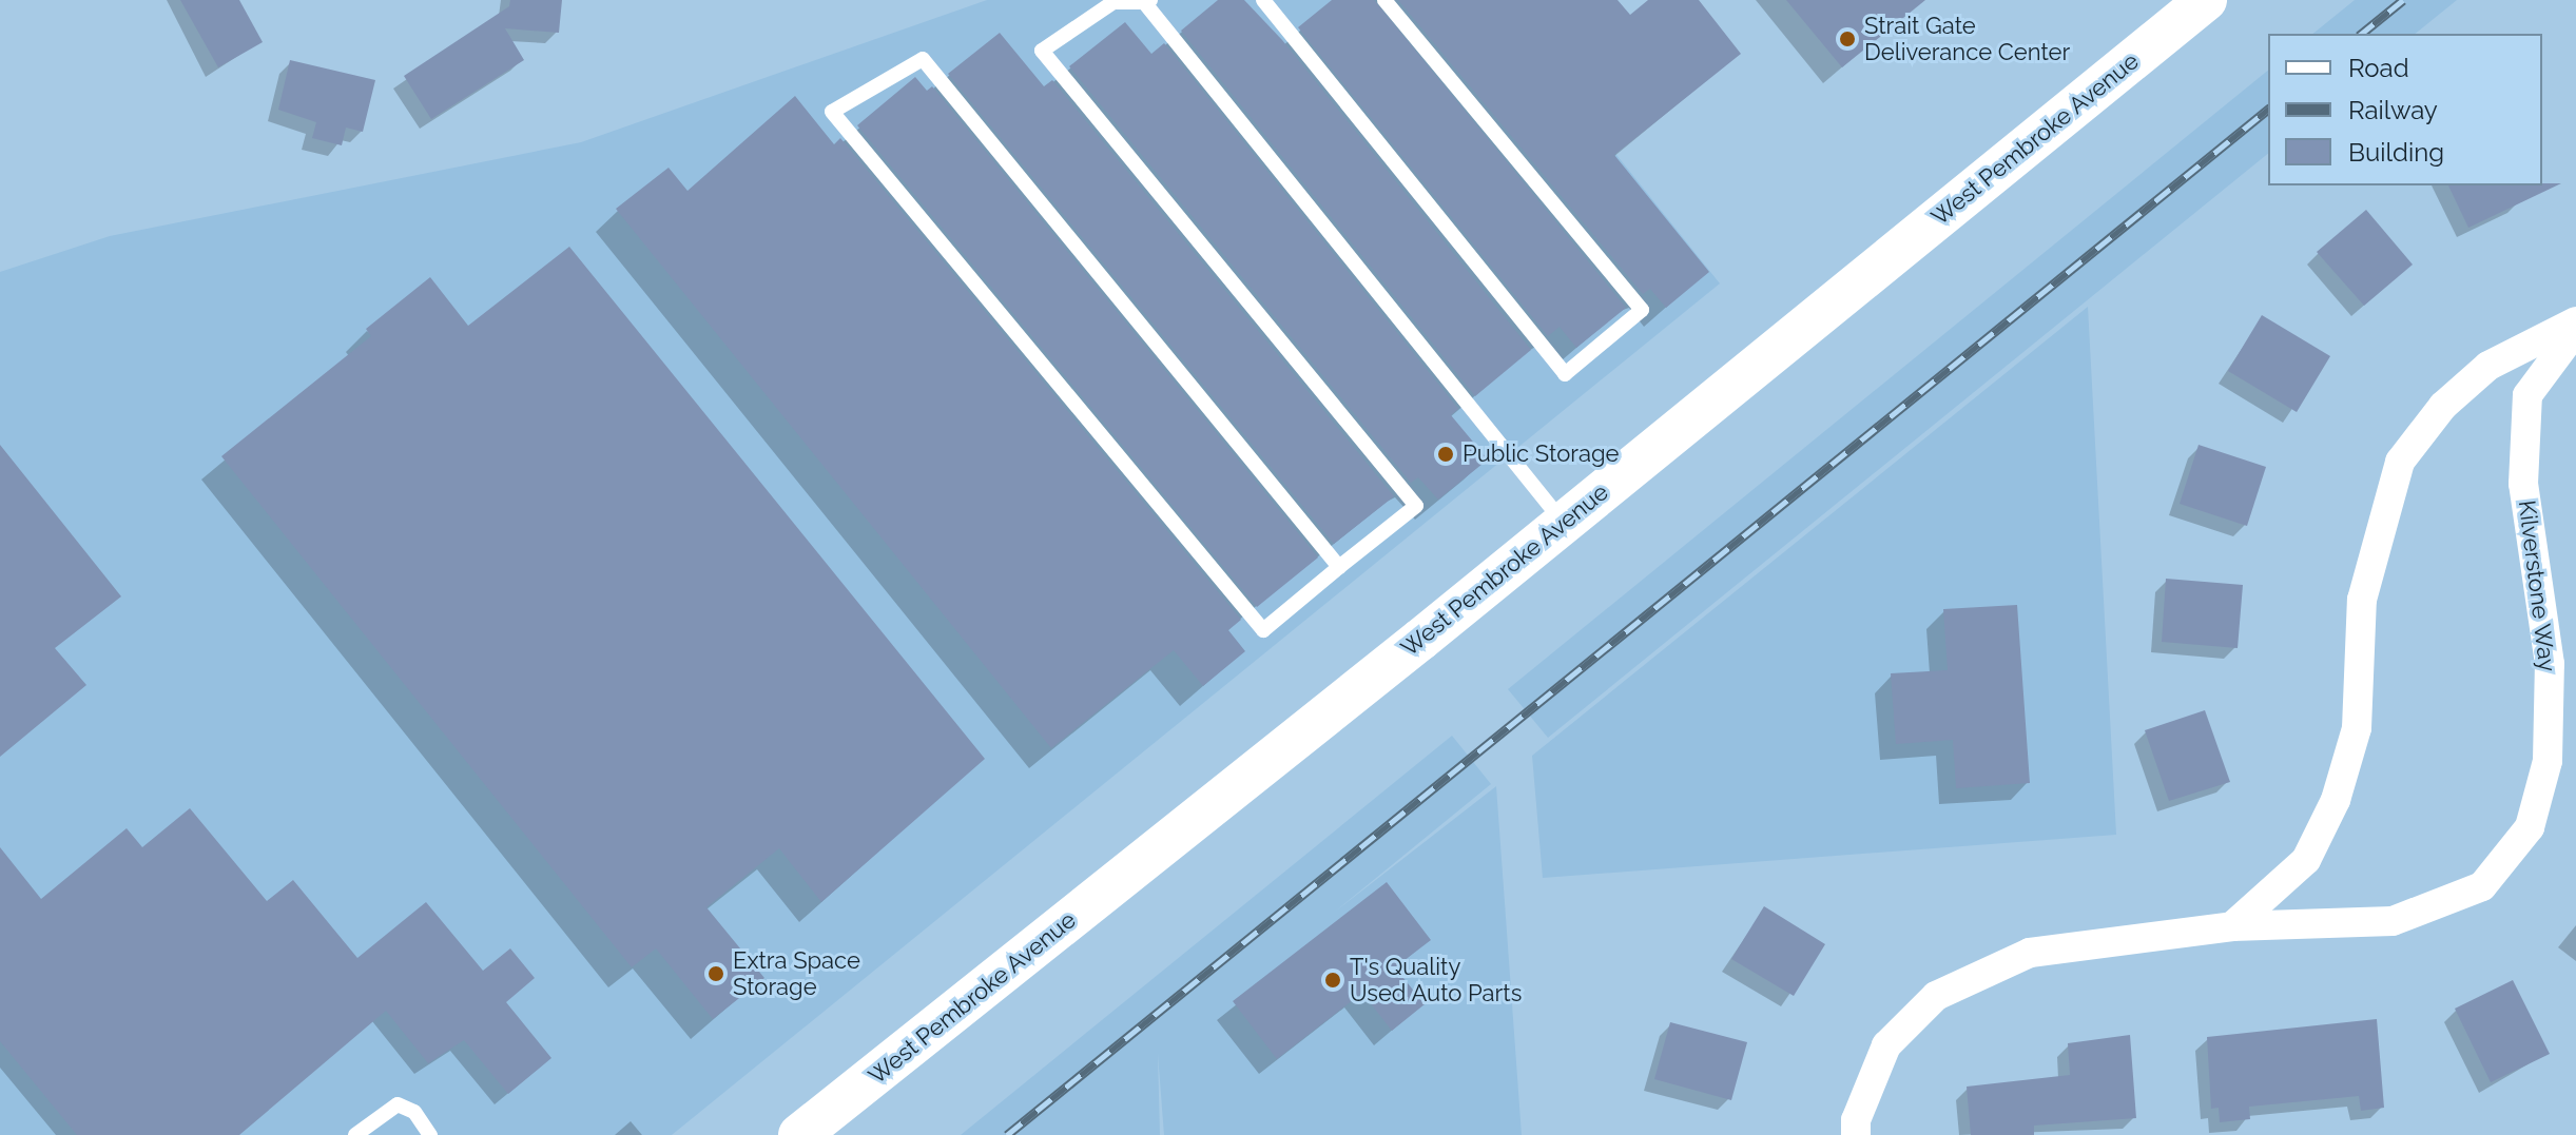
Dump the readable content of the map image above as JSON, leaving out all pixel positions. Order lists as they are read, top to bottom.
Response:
{
  "streets": {
    "main road": ["West Pembroke Avenue"],
    "street": ["Kilverstone Way"]
  },
  "places": [
    "Strait Gate Deliverance Center",
    "Public Storage",
    "Extra Space Storage",
    "T's Quality Used Auto Parts"
  ],
  "legend": ["Road", "Railway", "Building"]
}
